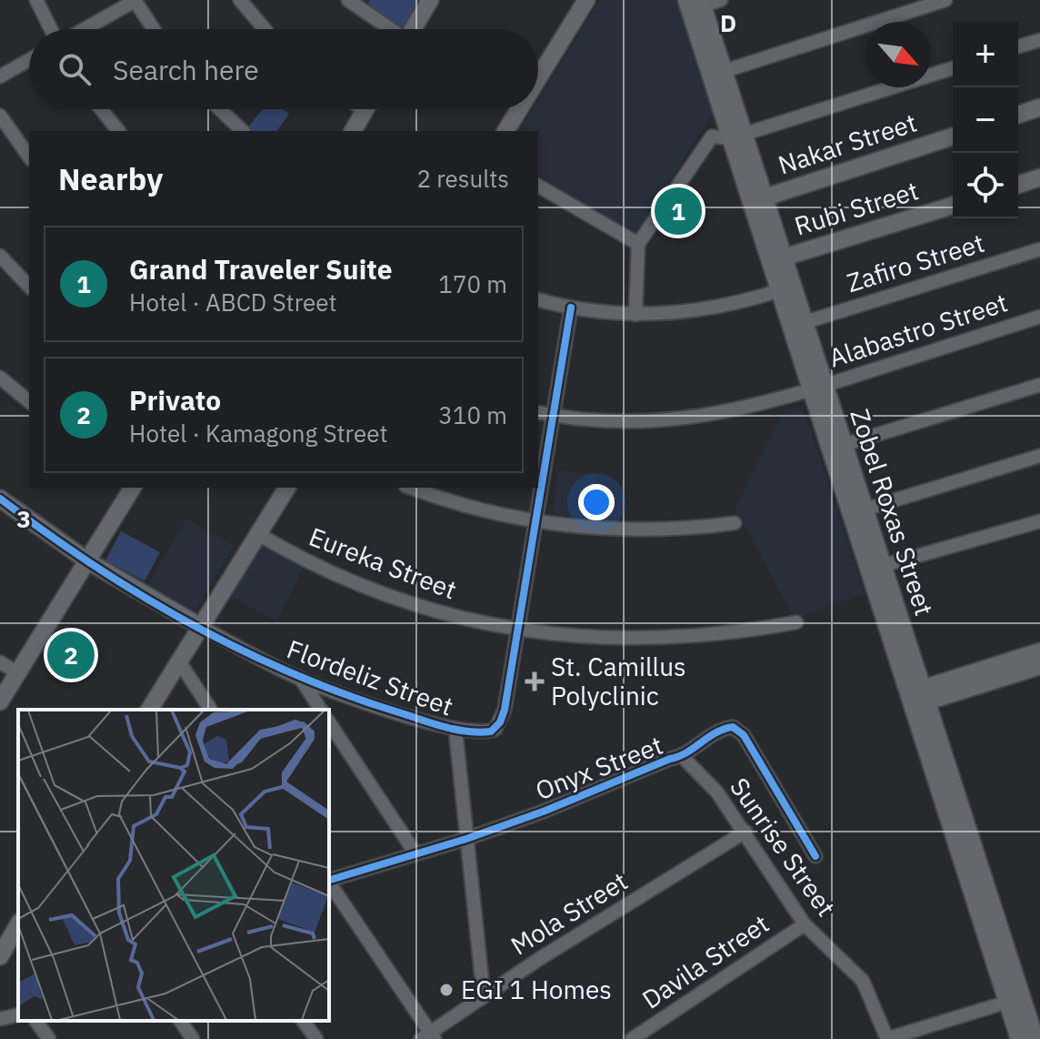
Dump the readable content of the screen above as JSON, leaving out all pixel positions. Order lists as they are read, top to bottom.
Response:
{
  "streets": {
    "main road": ["Nakar Street", "Rubi Street", "Zobel Roxas Street"],
    "street": [
      "Zafiro Street",
      "Alabastro Street",
      "Eureka Street",
      "Flordeliz Street",
      "Onyx Street",
      "Sunrise Street",
      "Mola Street",
      "Davila Street"
    ]
  },
  "crossings": [
    ["Nakar Street", "Zobel Roxas Street"],
    ["Rubi Street", "Zobel Roxas Street"],
    ["Zafiro Street", "Zobel Roxas Street"],
    ["Alabastro Street", "Zobel Roxas Street"],
    ["Eureka Street", "Flordeliz Street"],
    ["Onyx Street", "Sunrise Street"],
    ["Sunrise Street", "Mola Street"],
    ["Sunrise Street", "Davila Street"]
  ],
  "places": {
    "health": ["St. Camillus Polyclinic"],
    "other": ["EGI 1 Homes"]
  },
  "north": "bottom right",
  "page": {
    "map_buttons": ["+", "−"],
    "search": "Search here",
    "heading": ["Nearby", "2 results"],
    "pins": ["1", "2"],
    "list": [
      {
        "mark": "1",
        "name": "Grand Traveler Suite",
        "note": "Hotel · ABCD Street",
        "value": "170 m"
      },
      {
        "mark": "2",
        "name": "Privato",
        "note": "Hotel · Kamagong Street",
        "value": "310 m"
      }
    ]
  },
  "grid": {
    "columns": ["D"],
    "rows": ["3"]
  }
}
